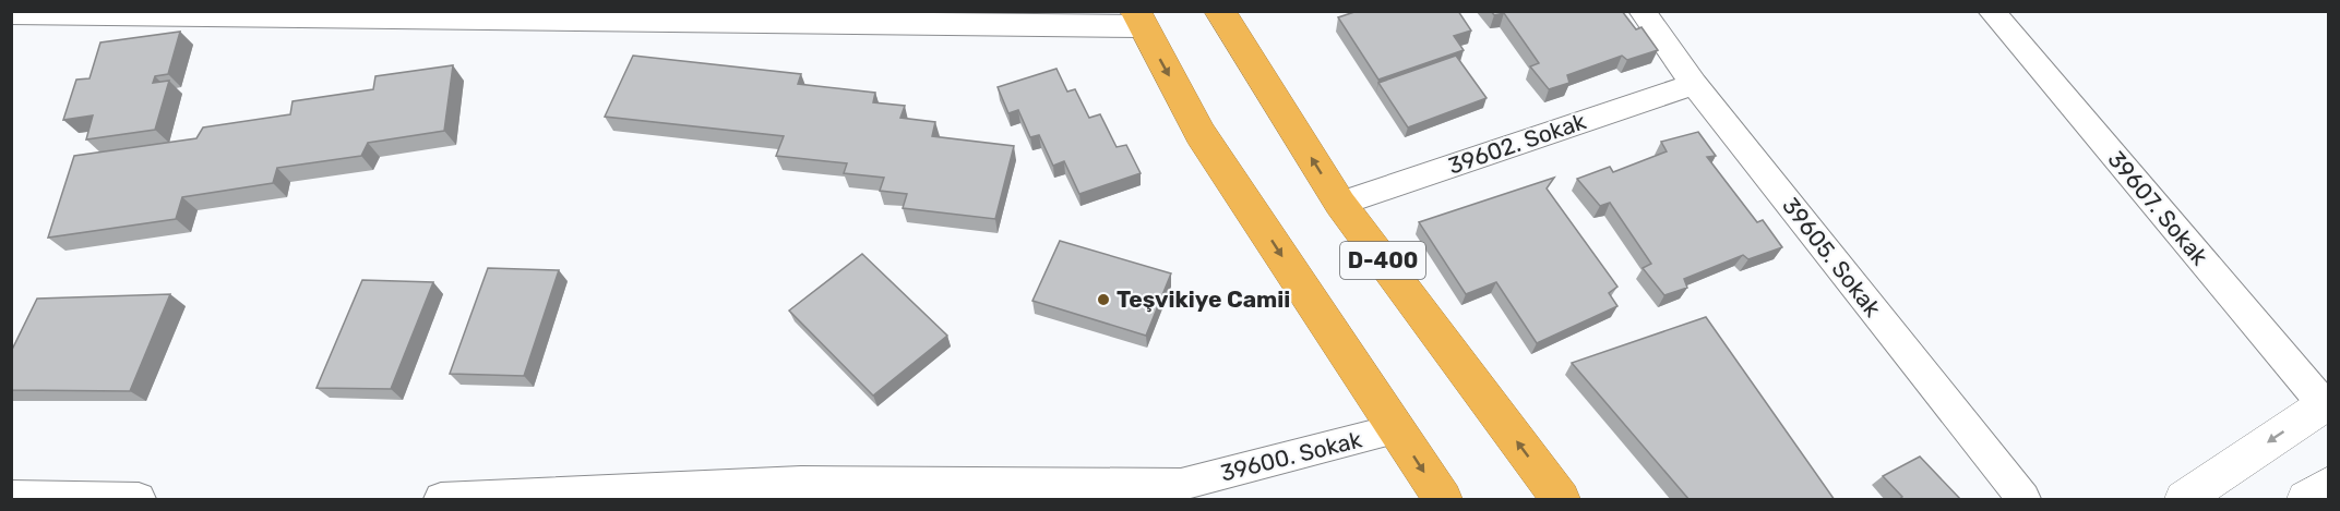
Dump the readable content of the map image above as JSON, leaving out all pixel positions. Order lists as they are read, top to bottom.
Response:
{
  "streets": {
    "highway": ["D-400"],
    "street": [
      "39602. Sokak",
      "39607. Sokak",
      "39605. Sokak",
      "39600. Sokak"
    ]
  },
  "crossings": [
    ["39602. Sokak", "39605. Sokak"],
    ["39602. Sokak", "D-400"]
  ],
  "places": ["Teşvikiye Camii"]
}
